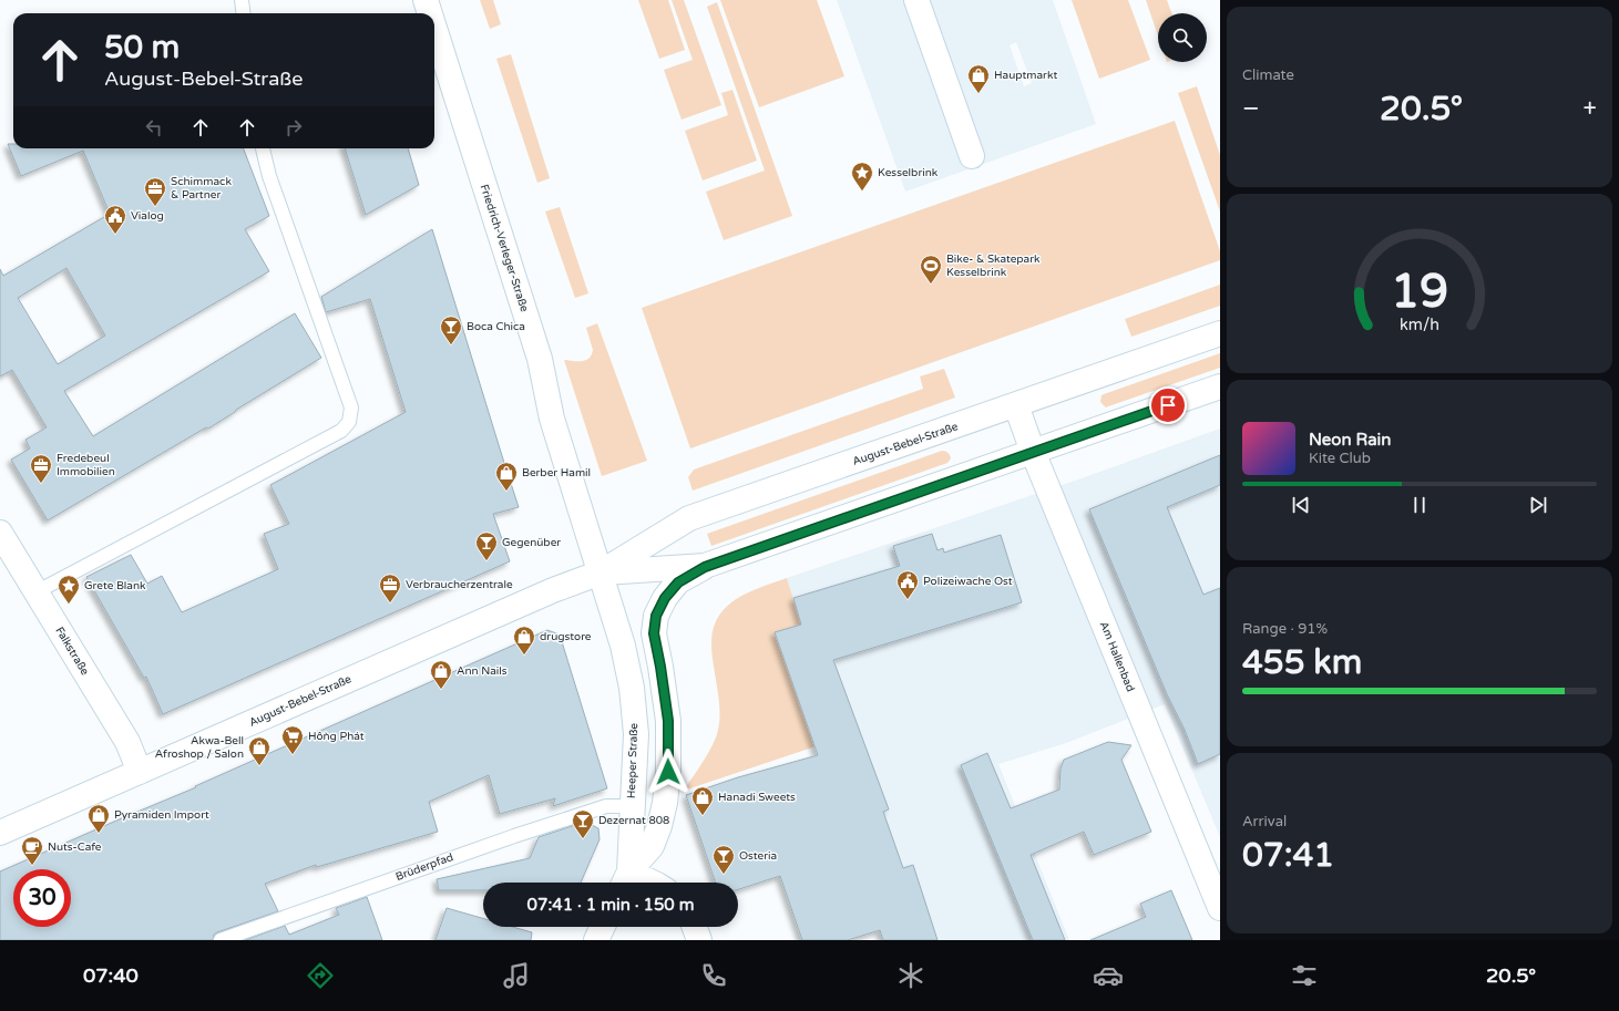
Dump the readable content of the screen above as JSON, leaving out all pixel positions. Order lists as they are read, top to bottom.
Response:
{
  "streets": {
    "street": [
      "Friedrich-Verleger-Straße",
      "August-Bebel-Straße",
      "Falkstraße",
      "Am Hallenbad",
      "Heeper Straße"
    ],
    "lane": ["Brüderpfad"]
  },
  "crossings": [
    ["Friedrich-Verleger-Straße", "August-Bebel-Straße"],
    ["Friedrich-Verleger-Straße", "Heeper Straße"],
    ["August-Bebel-Straße", "Falkstraße"],
    ["August-Bebel-Straße", "Am Hallenbad"],
    ["August-Bebel-Straße", "Heeper Straße"],
    ["Heeper Straße", "Brüderpfad"]
  ],
  "places": {
    "shop": [
      "Hauptmarkt",
      "Berber Hamil",
      "drugstore",
      "Ann Nails",
      "Akwa-Bell Afroshop / Salon",
      "Hanadi Sweets",
      "Pyramiden Import"
    ],
    "place": ["Kesselbrink", "Grete Blank"],
    "office": ["Schimmack & Partner", "Fredebeul Immobilien", "Verbraucherzentrale"],
    "public building": ["Vialog", "Polizeiwache Ost"],
    "sports": ["Bike- & Skatepark Kesselbrink"],
    "bar": [
      "Boca Chica",
      "Gegenüber",
      "Dezernat 808",
      "Osteria"
    ],
    "supermarket": ["Hôǹg Phát"],
    "cafe": ["Nuts-Cafe"]
  },
  "page": {
    "tile": [
      "Climate",
      ["Range · 91%", "455 km"],
      ["Arrival", "07:41"]
    ],
    "turn": ["50 m", "August-Bebel-Straße"],
    "heat": ["−", "20.5°", "+"],
    "song": ["Neon Rain", "Kite Club"],
    "limit": "30",
    "trip": "07:41 · 1 min · 150 m",
    "tabs": ["07:40", "20.5°"],
    "gauge": ["19", "km/h"]
  }
}
